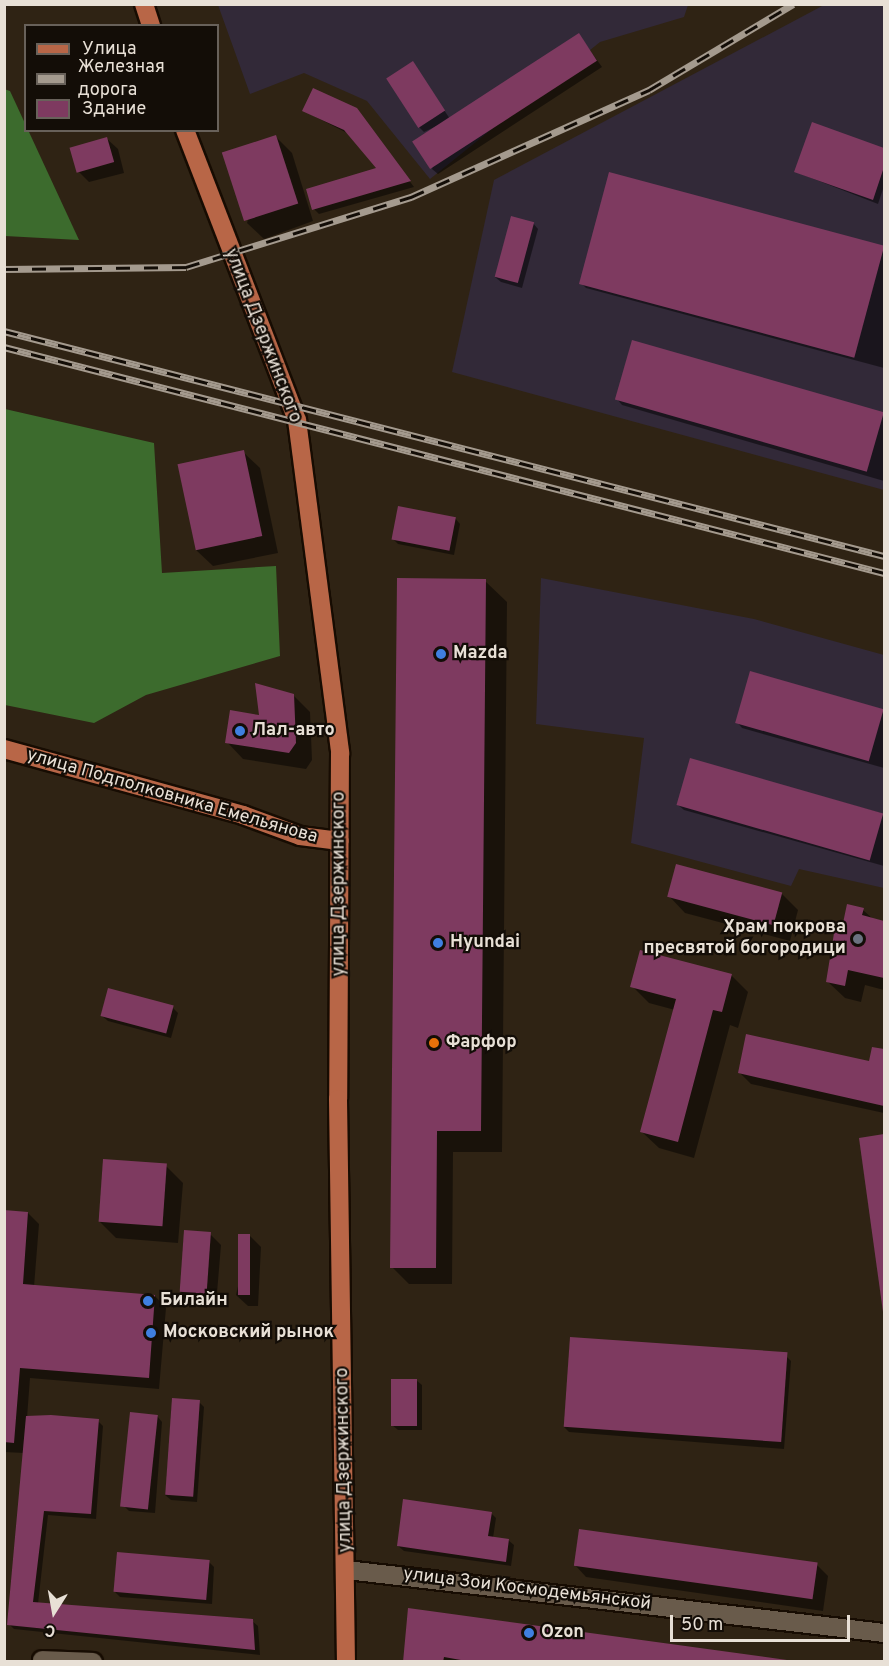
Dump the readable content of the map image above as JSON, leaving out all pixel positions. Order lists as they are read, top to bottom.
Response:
{
  "streets": {
    "main road": ["улица Дзержинского", "улица Подполковника Емельянова", "улица Зои Космодемьянской"]
  },
  "crossings": [
    ["улица Дзержинского", "улица Подполковника Емельянова"],
    ["улица Дзержинского", "улица Зои Космодемьянской"]
  ],
  "places": [
    "Mazda",
    "Лал-авто",
    "Храм покрова пресвятой богородици",
    "Hyundai",
    "Фарфор",
    "Билайн",
    "Московский рынок",
    "Ozon"
  ],
  "legend": ["Улица", "Железная дорога", "Здание"],
  "scale_bar": "50 m",
  "north": "bottom"
}
